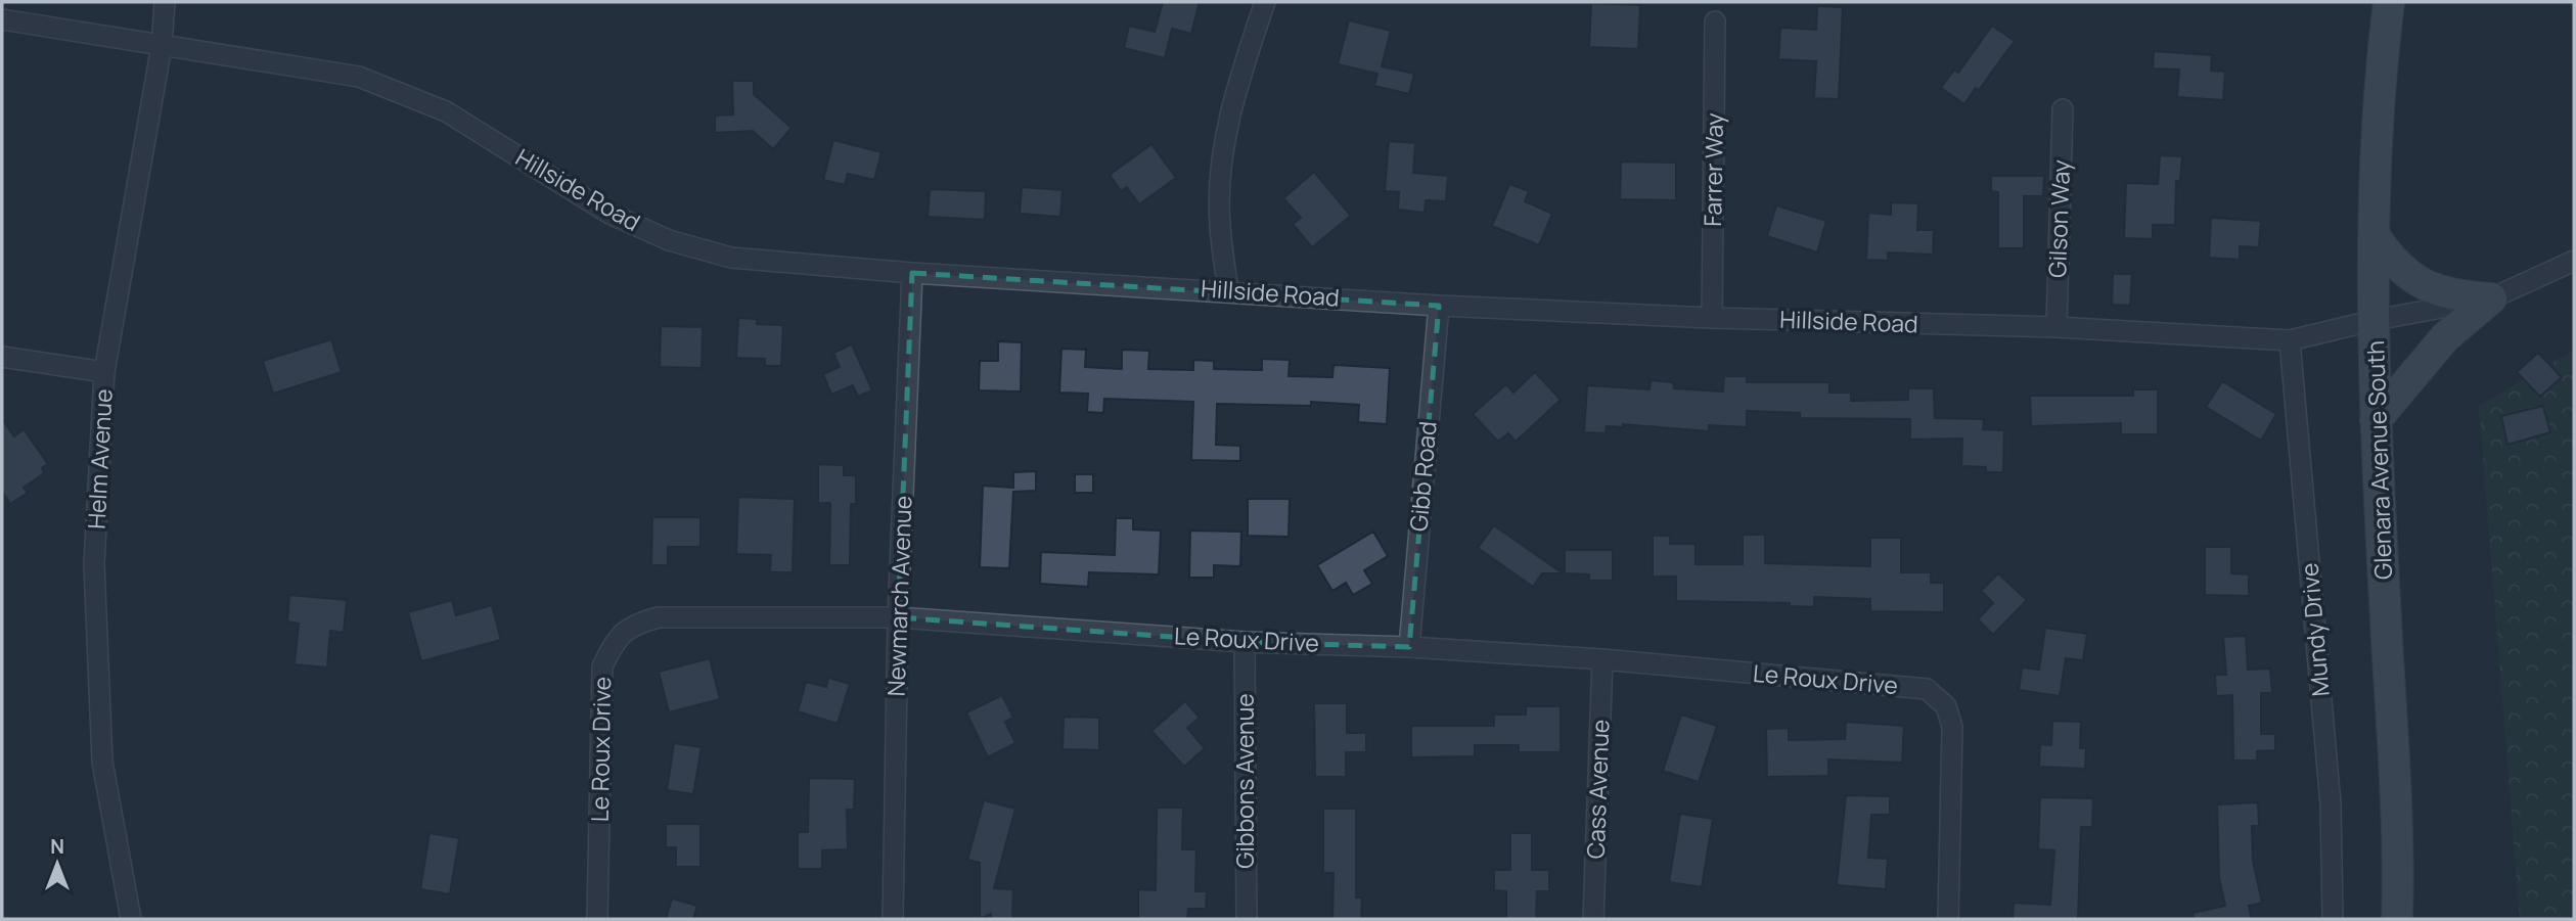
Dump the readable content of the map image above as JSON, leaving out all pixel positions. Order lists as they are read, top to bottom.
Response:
{
  "streets": {
    "main road": ["Glenara Avenue South"],
    "street": [
      "Farrer Way",
      "Hillside Road",
      "Gilson Way",
      "Helm Avenue",
      "Gibb Road",
      "Newmarch Avenue",
      "Mundy Drive",
      "Le Roux Drive",
      "Gibbons Avenue",
      "Cass Avenue"
    ]
  },
  "crossings": [
    ["Farrer Way", "Hillside Road"],
    ["Hillside Road", "Gilson Way"],
    ["Hillside Road", "Helm Avenue"],
    ["Hillside Road", "Glenara Avenue South"],
    ["Hillside Road", "Gibb Road"],
    ["Hillside Road", "Newmarch Avenue"],
    ["Hillside Road", "Mundy Drive"],
    ["Gibb Road", "Le Roux Drive"],
    ["Newmarch Avenue", "Le Roux Drive"],
    ["Le Roux Drive", "Gibbons Avenue"],
    ["Le Roux Drive", "Cass Avenue"]
  ],
  "north": "top"
}
